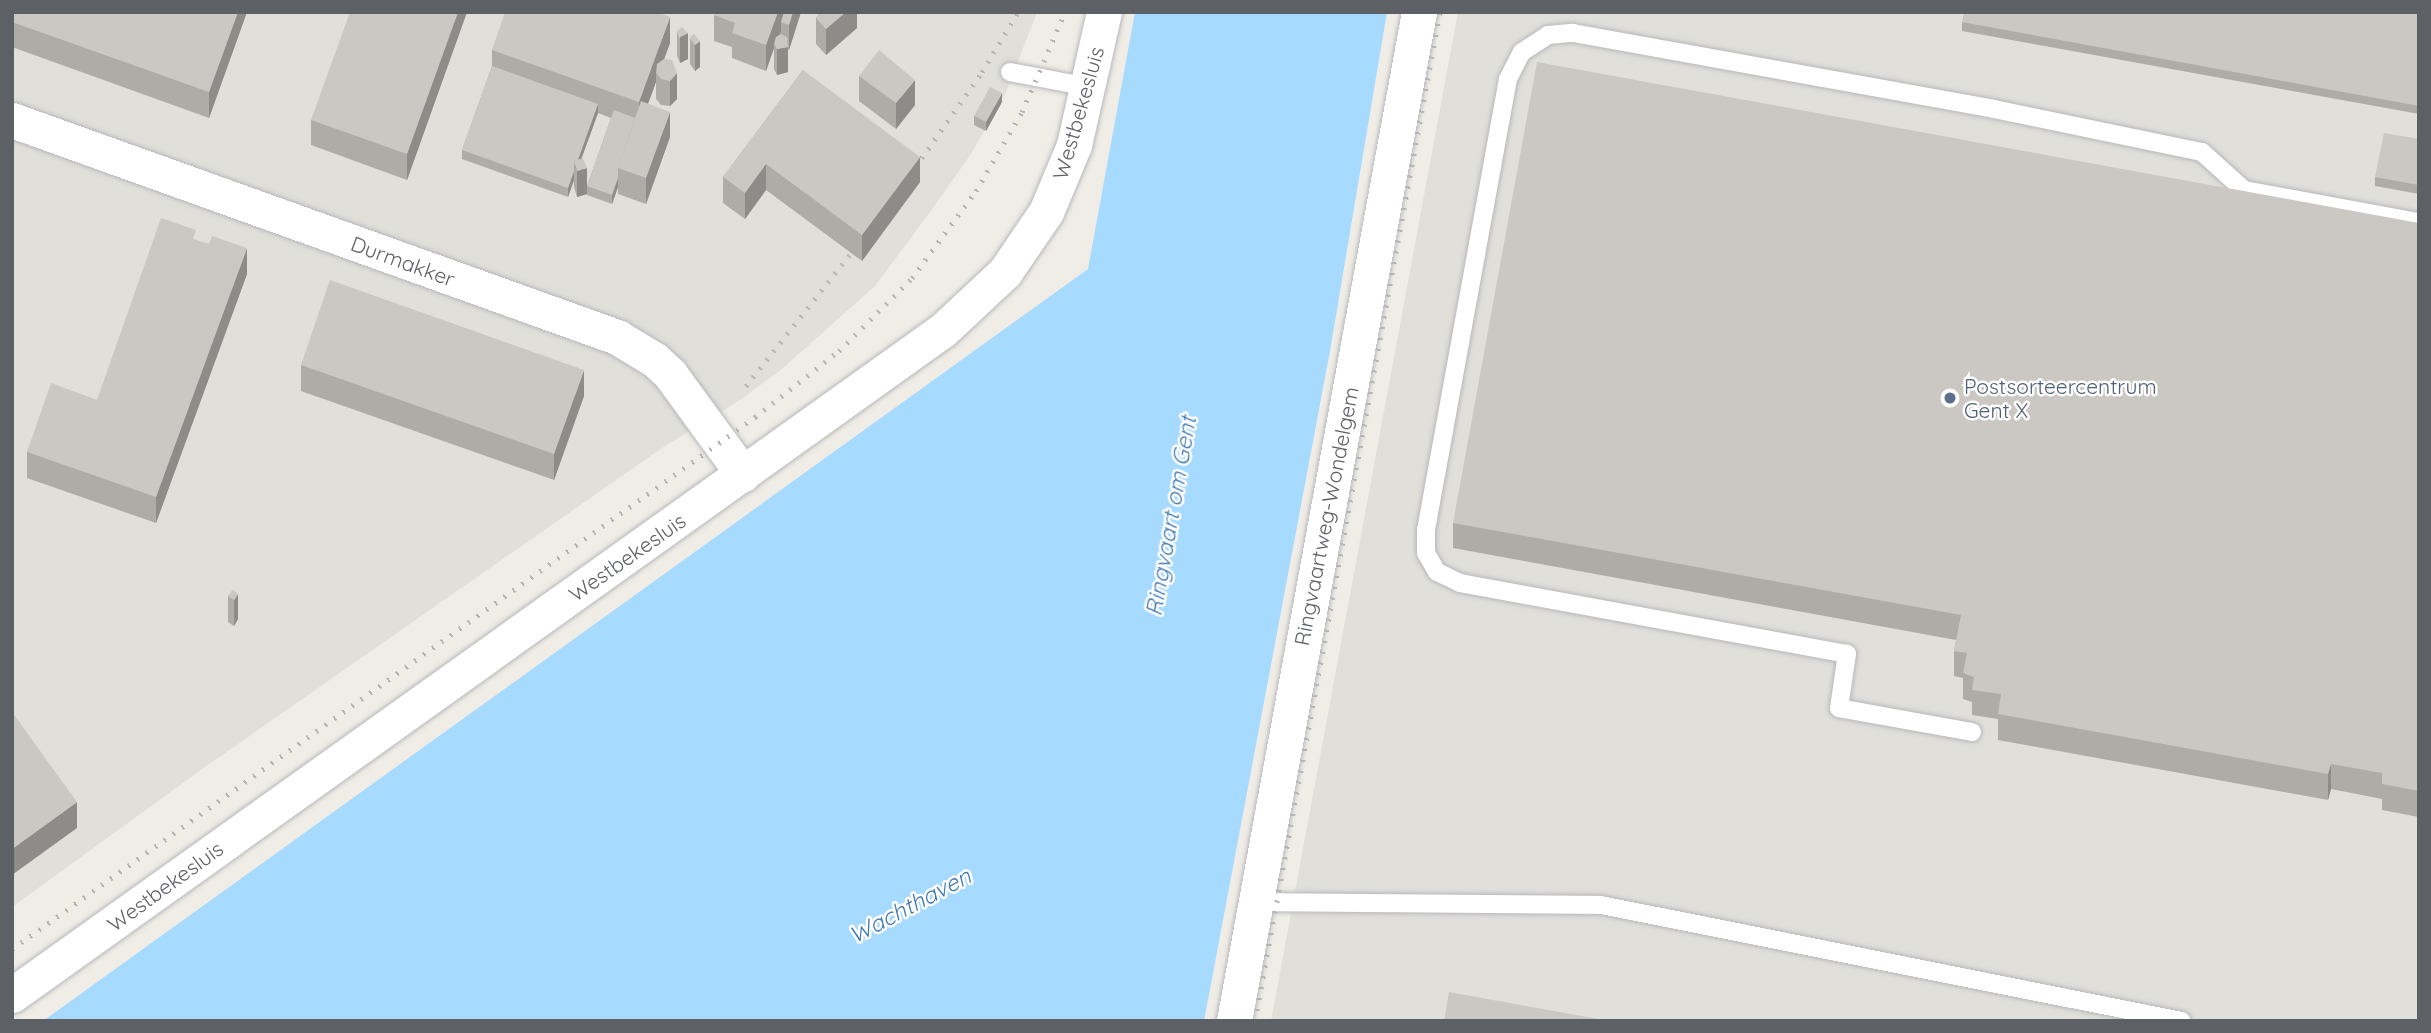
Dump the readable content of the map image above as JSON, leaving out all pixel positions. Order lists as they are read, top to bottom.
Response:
{
  "streets": {
    "street": ["Westbekesluis", "Durmakker", "Ringvaartweg-Wondelgem"]
  },
  "crossings": [
    ["Westbekesluis", "Durmakker"]
  ],
  "water": ["Ringvaart om Gent", "Wachthaven"],
  "places": ["Postsorteercentrum Gent X"]
}
